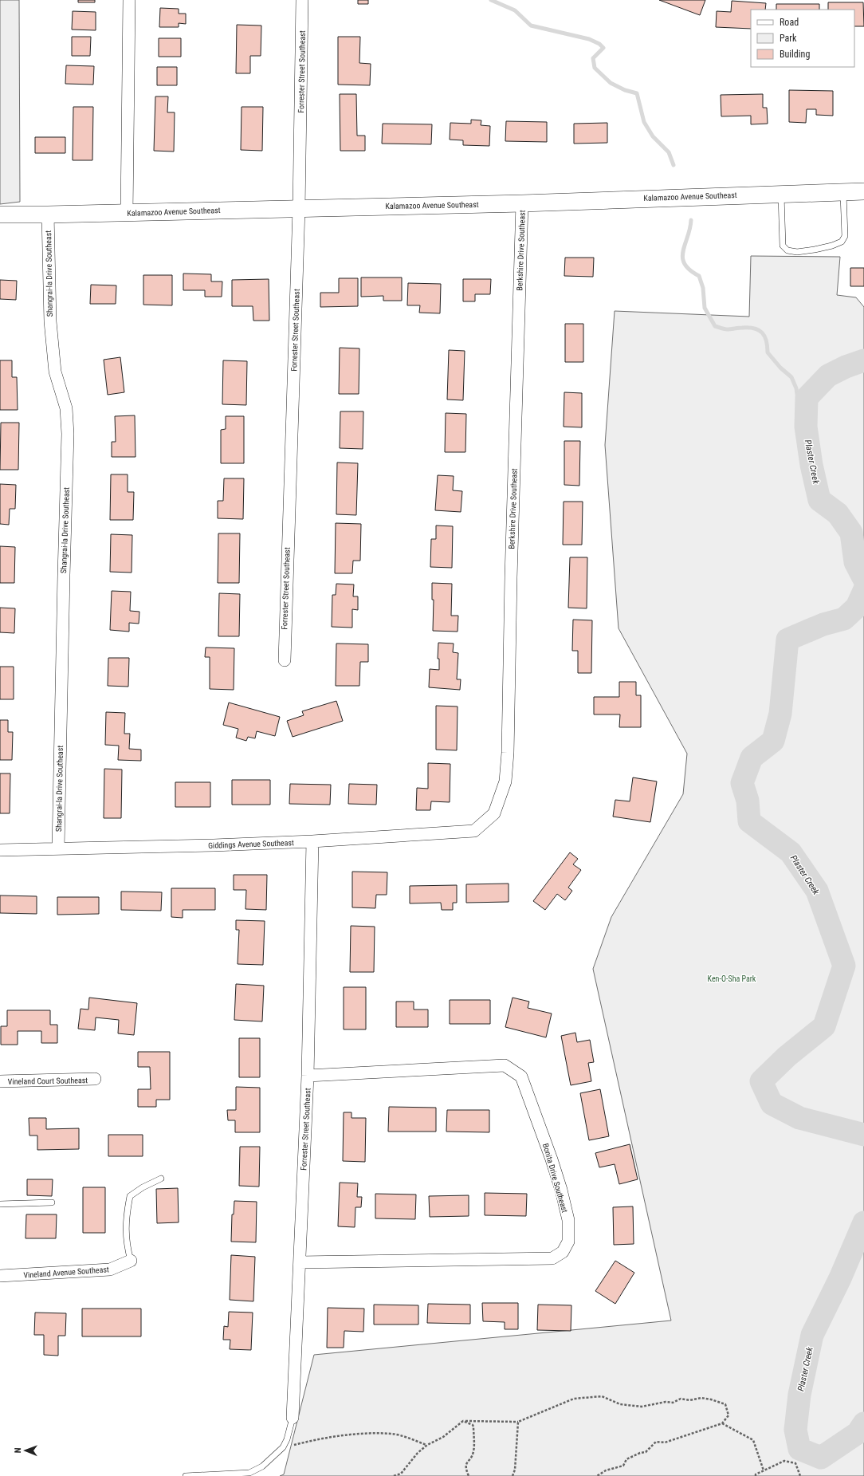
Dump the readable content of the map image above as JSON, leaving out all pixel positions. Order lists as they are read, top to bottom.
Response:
{
  "streets": {
    "main road": ["Kalamazoo Avenue Southeast"],
    "street": [
      "Forrester Street Southeast",
      "Berkshire Drive Southeast",
      "Shangrai-la Drive Southeast",
      "Giddings Avenue Southeast",
      "Vineland Court Southeast",
      "Bonita Drive Southeast",
      "Vineland Avenue Southeast"
    ]
  },
  "crossings": [
    ["Forrester Street Southeast", "Kalamazoo Avenue Southeast"],
    ["Forrester Street Southeast", "Giddings Avenue Southeast"],
    ["Forrester Street Southeast", "Bonita Drive Southeast"],
    ["Kalamazoo Avenue Southeast", "Berkshire Drive Southeast"],
    ["Kalamazoo Avenue Southeast", "Shangrai-la Drive Southeast"],
    ["Berkshire Drive Southeast", "Giddings Avenue Southeast"],
    ["Shangrai-la Drive Southeast", "Giddings Avenue Southeast"]
  ],
  "water": ["Plaster Creek"],
  "parks": ["Ken-O-Sha Park"],
  "legend": ["Road", "Park", "Building"],
  "north": "left"
}
